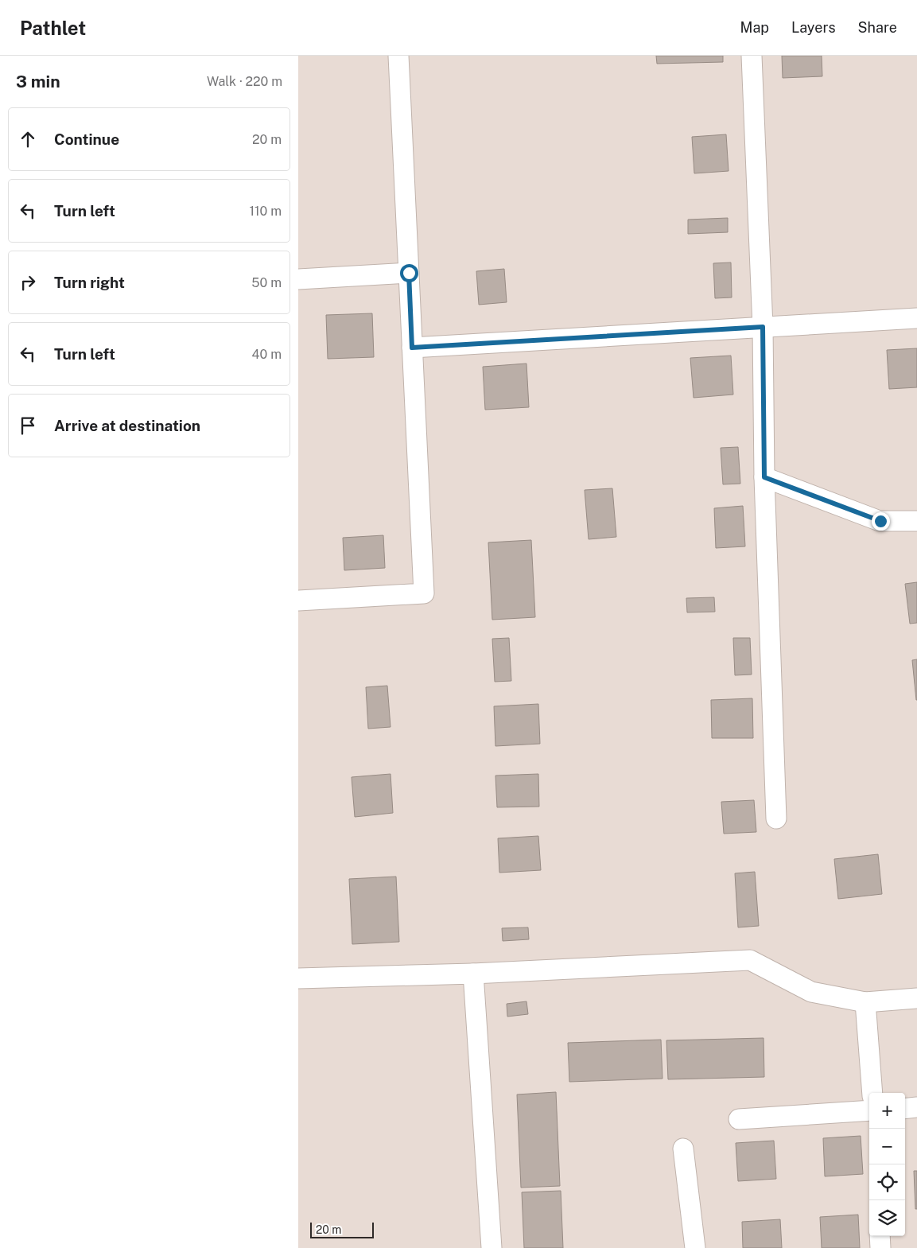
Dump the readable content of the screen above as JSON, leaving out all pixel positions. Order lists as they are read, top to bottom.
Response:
{
  "scale_bar": "20 m",
  "page": {
    "header": "Pathlet",
    "nav": ["Map", "Layers", "Share"],
    "heading": ["3 min", "Walk · 220 m"],
    "list": [
      ["Continue", "20 m"],
      ["Turn left", "110 m"],
      ["Turn right", "50 m"],
      ["Turn left", "40 m"],
      "Arrive at destination"
    ],
    "map_buttons": ["+", "−"],
    "scale": "20 m"
  }
}
